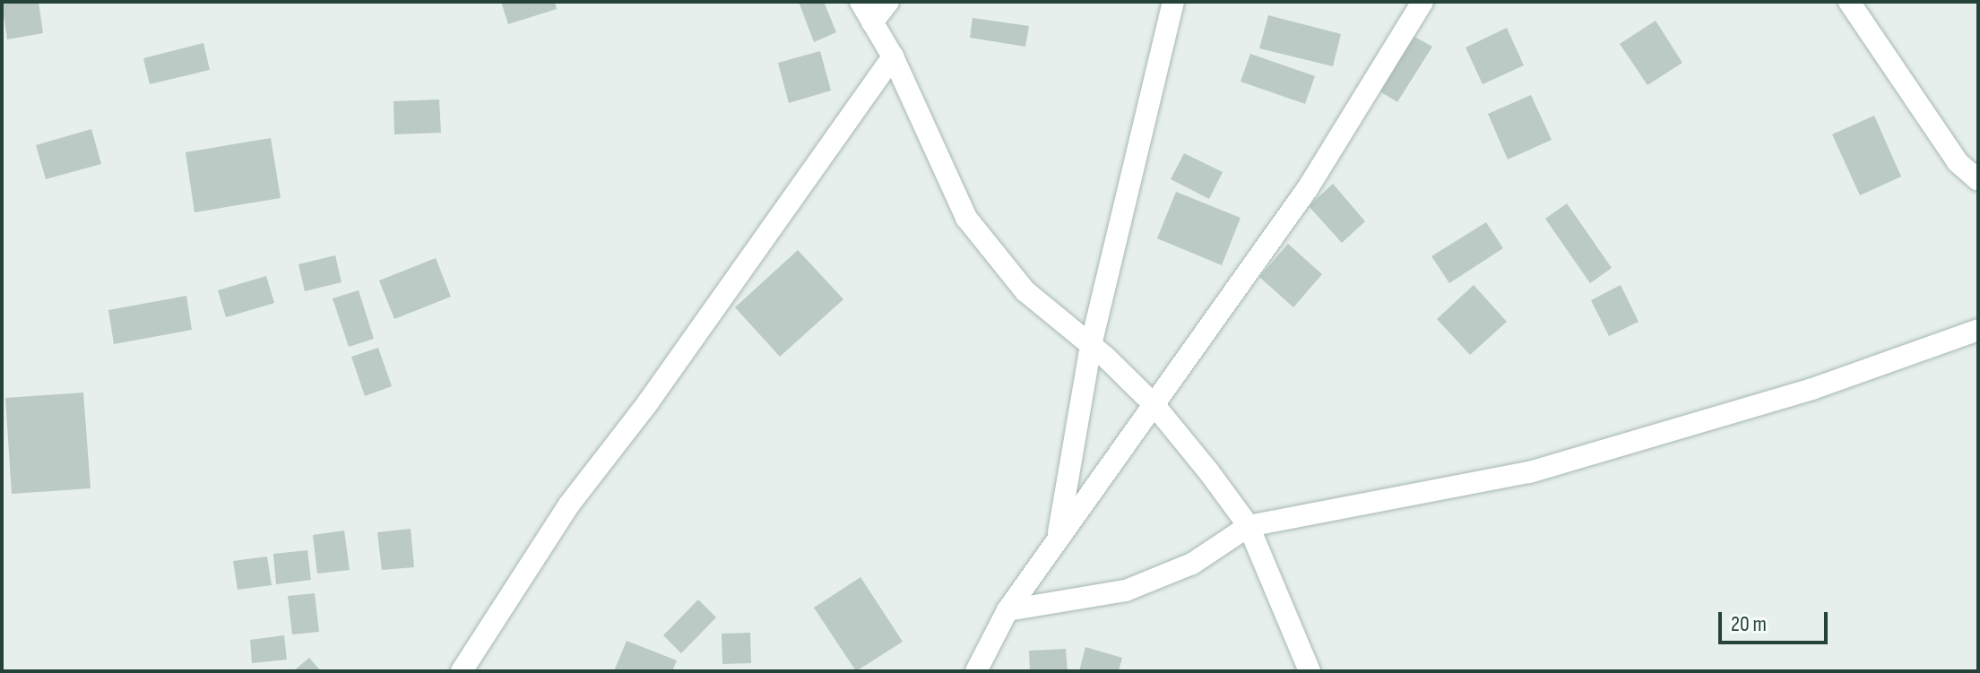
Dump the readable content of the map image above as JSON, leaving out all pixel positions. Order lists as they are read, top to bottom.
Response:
{
  "scale_bar": "20 m"
}
